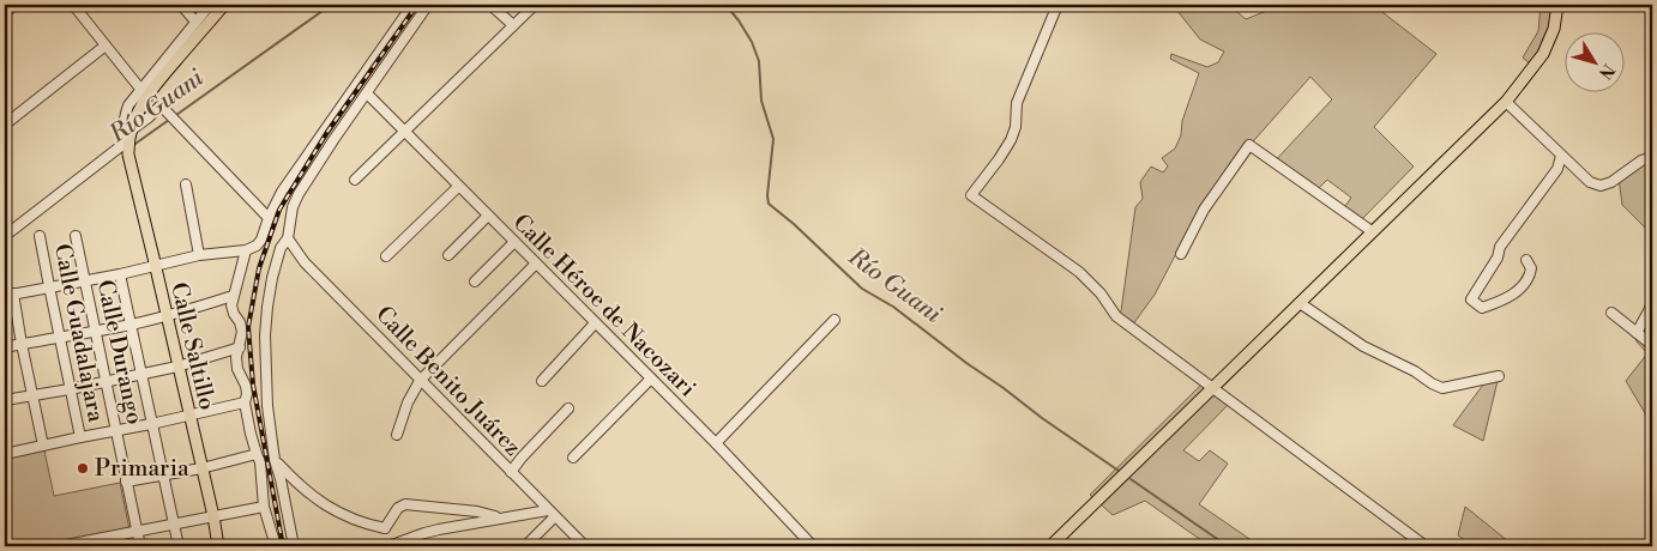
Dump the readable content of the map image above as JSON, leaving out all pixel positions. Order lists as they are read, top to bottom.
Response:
{
  "streets": {
    "main road": ["Calle Saltillo"],
    "street": [
      "Calle Héroe de Nacozari",
      "Calle Guadalajara",
      "Calle Durango",
      "Calle Benito Juárez"
    ]
  },
  "water": ["Río Guani"],
  "places": ["Primaria"],
  "north": "bottom right"
}
